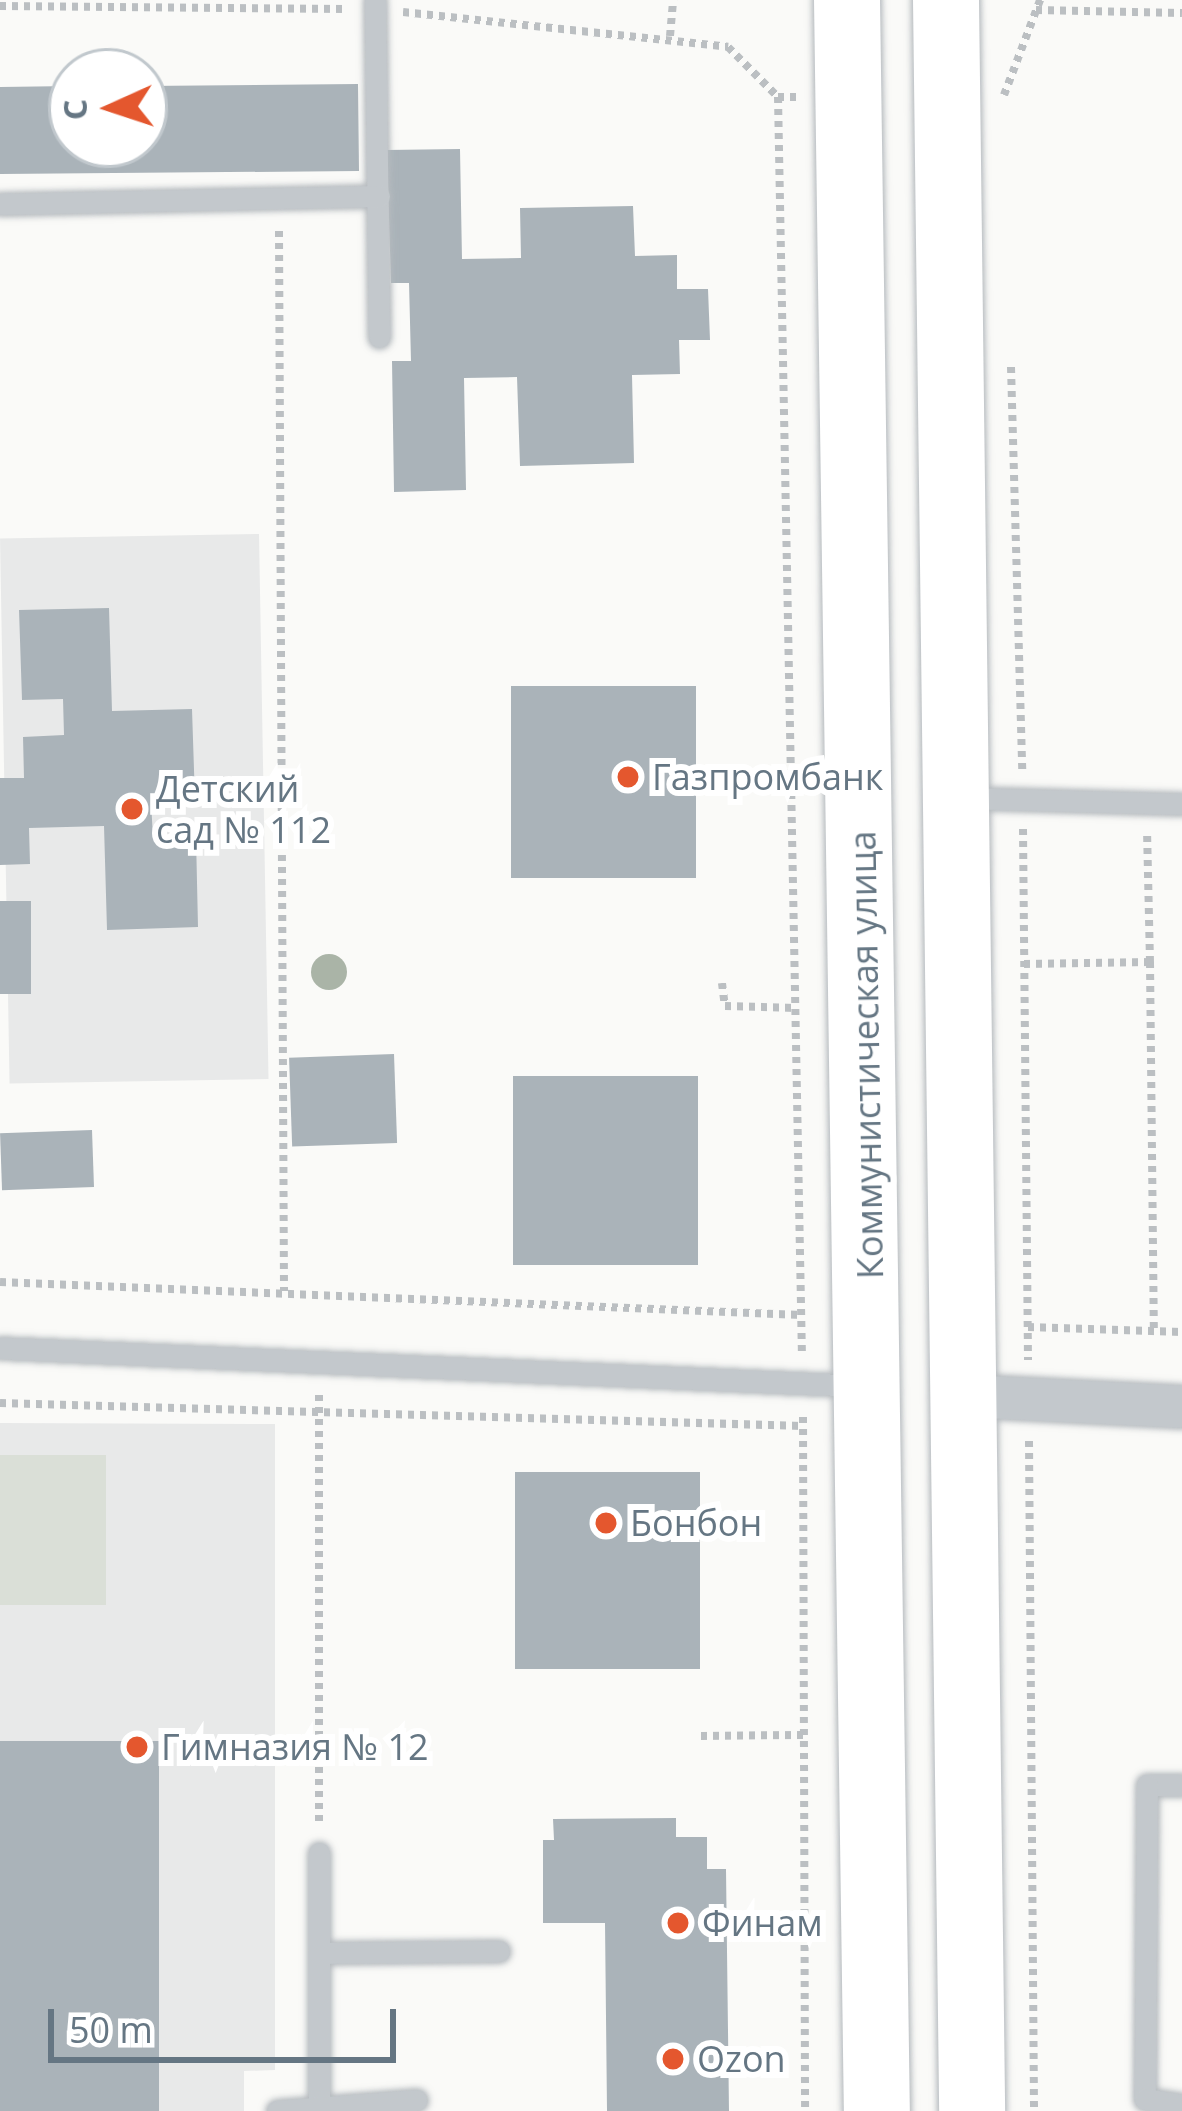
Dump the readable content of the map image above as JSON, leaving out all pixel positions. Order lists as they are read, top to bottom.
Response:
{
  "streets": {
    "main road": ["Коммунистическая улица"]
  },
  "places": [
    "Газпромбанк",
    "Детский сад № 112",
    "Бонбон",
    "Гимназия № 12",
    "Финам",
    "Ozon"
  ],
  "scale_bar": "50 m",
  "north": "left"
}
